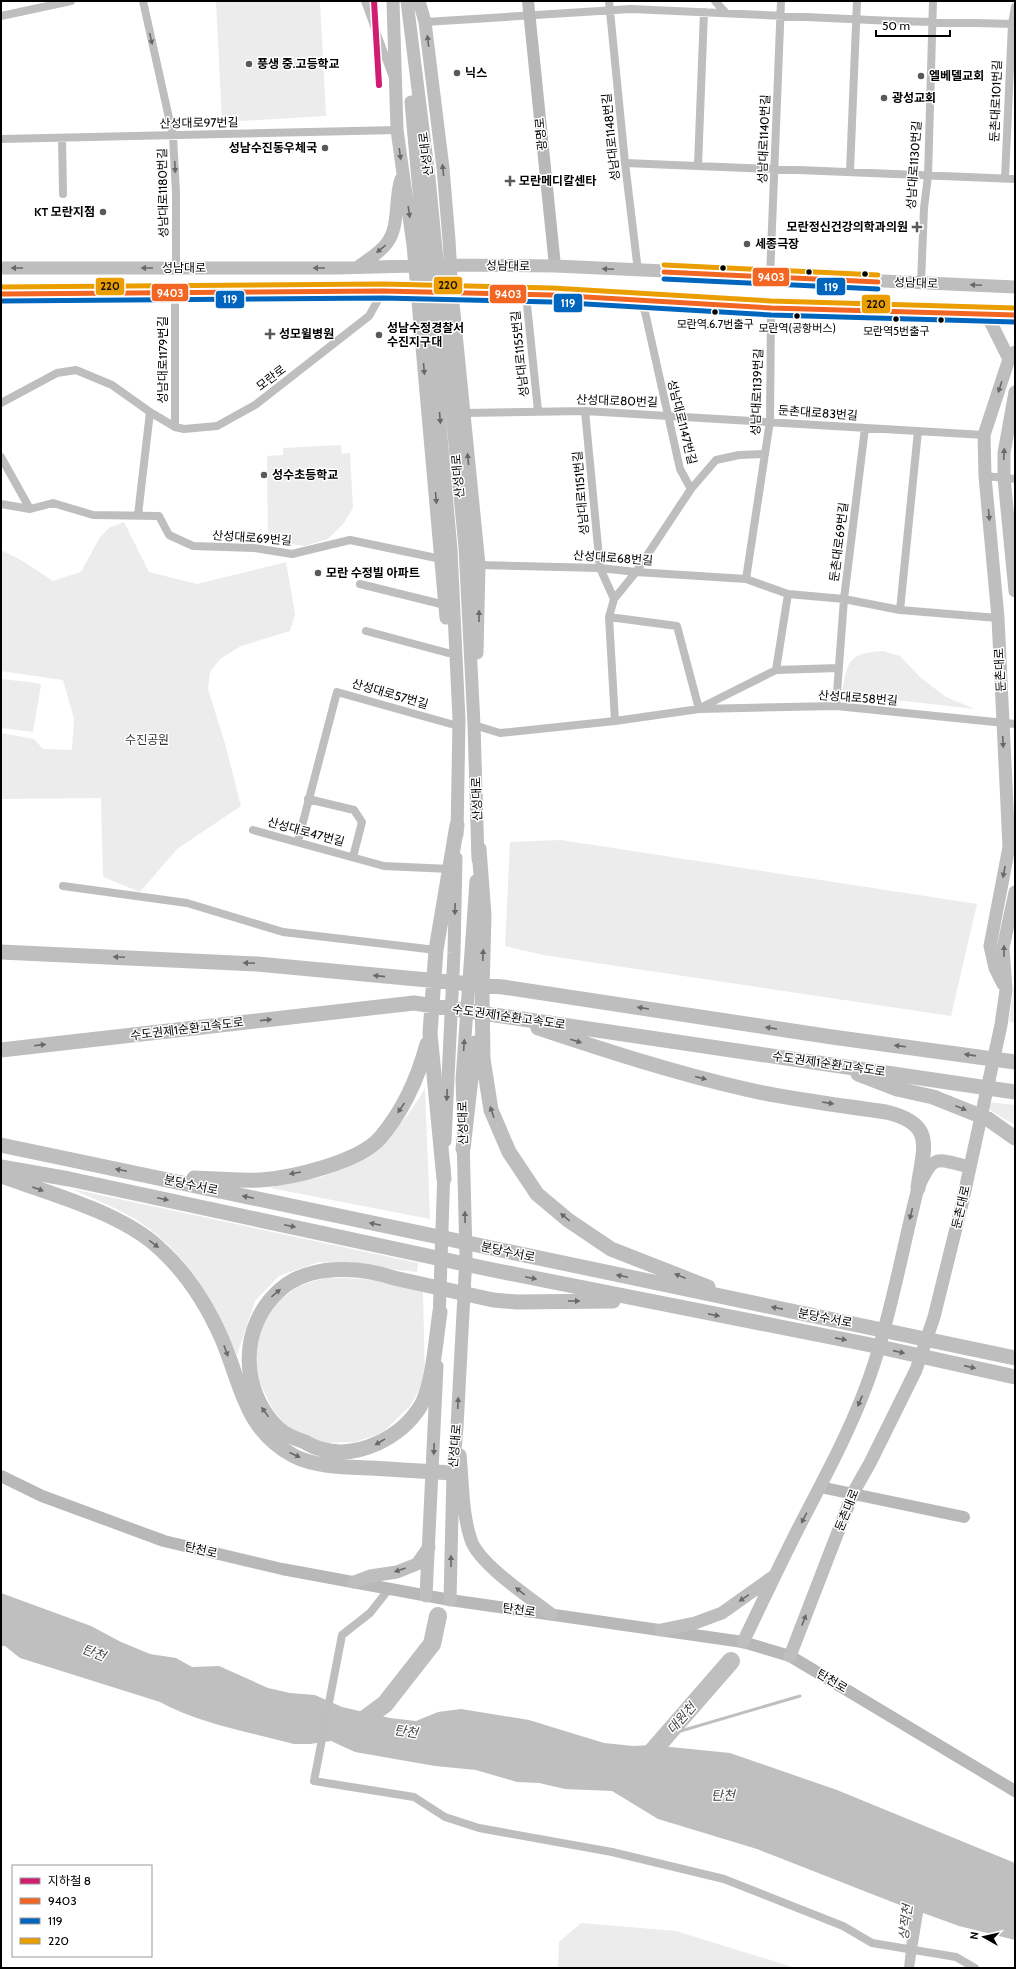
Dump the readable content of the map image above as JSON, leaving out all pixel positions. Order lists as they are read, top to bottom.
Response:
{
  "streets": {
    "highway": ["수도권제1순환고속도로", "분당수서로"],
    "main road": [
      "광명로",
      "산성대로",
      "성남대로",
      "둔촌대로",
      "탄천로"
    ],
    "street": [
      "둔촌대로101번길",
      "산성대로97번길",
      "성남대로1148번길",
      "성남대로1140번길",
      "성남대로1130번길",
      "성남대로1180번길",
      "성남대로1155번길",
      "성남대로1179번길",
      "모란로",
      "성남대로1139번길",
      "산성대로80번길",
      "둔촌대로83번길",
      "성남대로1147번길",
      "성남대로1151번길",
      "산성대로69번길",
      "둔촌대로69번길",
      "산성대로68번길",
      "산성대로57번길",
      "산성대로58번길",
      "산성대로47번길"
    ]
  },
  "crossings": [
    ["산성대로97번길", "성남대로1180번길"],
    ["광명로", "성남대로"],
    ["성남대로1148번길", "성남대로"],
    ["성남대로1140번길", "성남대로"],
    ["산성대로", "산성대로58번길"],
    ["산성대로", "탄천로"],
    ["성남대로1130번길", "성남대로"],
    ["성남대로1180번길", "성남대로"],
    ["성남대로", "성남대로1155번길"],
    ["성남대로", "성남대로1179번길"],
    ["성남대로", "모란로"],
    ["성남대로", "성남대로1139번길"],
    ["성남대로", "성남대로1147번길"],
    ["성남대로1155번길", "산성대로80번길"],
    ["성남대로1179번길", "모란로"],
    ["성남대로1139번길", "산성대로80번길"],
    ["성남대로1139번길", "둔촌대로83번길"],
    ["성남대로1139번길", "성남대로1147번길"],
    ["성남대로1139번길", "둔촌대로69번길"],
    ["성남대로1139번길", "산성대로68번길"],
    ["산성대로80번길", "둔촌대로83번길"],
    ["산성대로80번길", "성남대로1147번길"],
    ["산성대로80번길", "성남대로1151번길"],
    ["둔촌대로83번길", "둔촌대로69번길"],
    ["둔촌대로83번길", "둔촌대로"],
    ["성남대로1151번길", "산성대로68번길"],
    ["둔촌대로69번길", "산성대로68번길"],
    ["둔촌대로69번길", "둔촌대로"],
    ["둔촌대로", "산성대로58번길"],
    ["둔촌대로", "탄천로"],
    ["산성대로57번길", "산성대로47번길"]
  ],
  "one_way": ["성남대로1180번길"],
  "water": ["탄천", "대원천", "상적천"],
  "parks": ["수진공원"],
  "places": {
    "other": [
      "풍생 중.고등학교",
      "닉스",
      "엘베델교회",
      "광성교회",
      "성남수진동우체국",
      "KT 모란지점",
      "세종극장",
      "모란역.6.7번출구",
      "모란역(공항버스)",
      "모란역5번출구",
      "성남수정경찰서 수진지구대",
      "성수초등학교",
      "모란 수정빌 아파트"
    ],
    "health": ["모란메디칼센타", "모란정신건강의학과의원", "성모윌병원"]
  },
  "lines": [
    "metro line 8",
    "transit line 220",
    "transit line 9403",
    "transit line 119"
  ],
  "legend": [
    "지하철 8",
    "9403",
    "119",
    "220"
  ],
  "scale_bar": "50 m",
  "north": "left"
}
